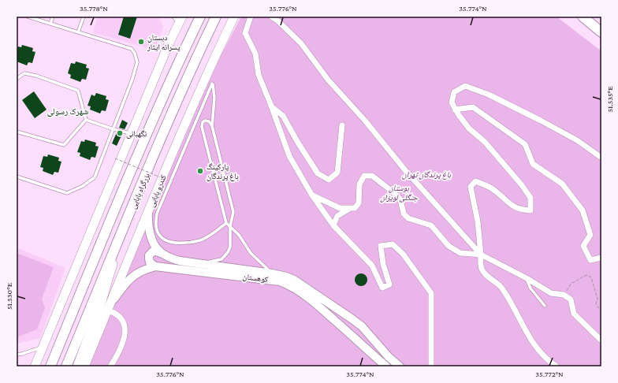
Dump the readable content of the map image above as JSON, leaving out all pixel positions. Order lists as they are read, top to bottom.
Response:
{
  "streets": {
    "highway": ["بزرگراه بابایی"],
    "main road": ["کندرو بابایی", "کوهستان"]
  },
  "crossings": [
    ["کندرو بابایی", "کوهستان"]
  ],
  "districts": ["شهرک رسولی"],
  "parks": ["باغ پرندگان تهران", "بوستان جنگلی لویزان"],
  "places": ["دبستان پسرانه ایثار", "نگهبانی", "پارکینگ باغ پرندگان"],
  "coordinates": [
    "35.778°N",
    "35.776°N",
    "35.774°N",
    "51.535°E",
    "51.530°E",
    "35.772°N"
  ]
}
